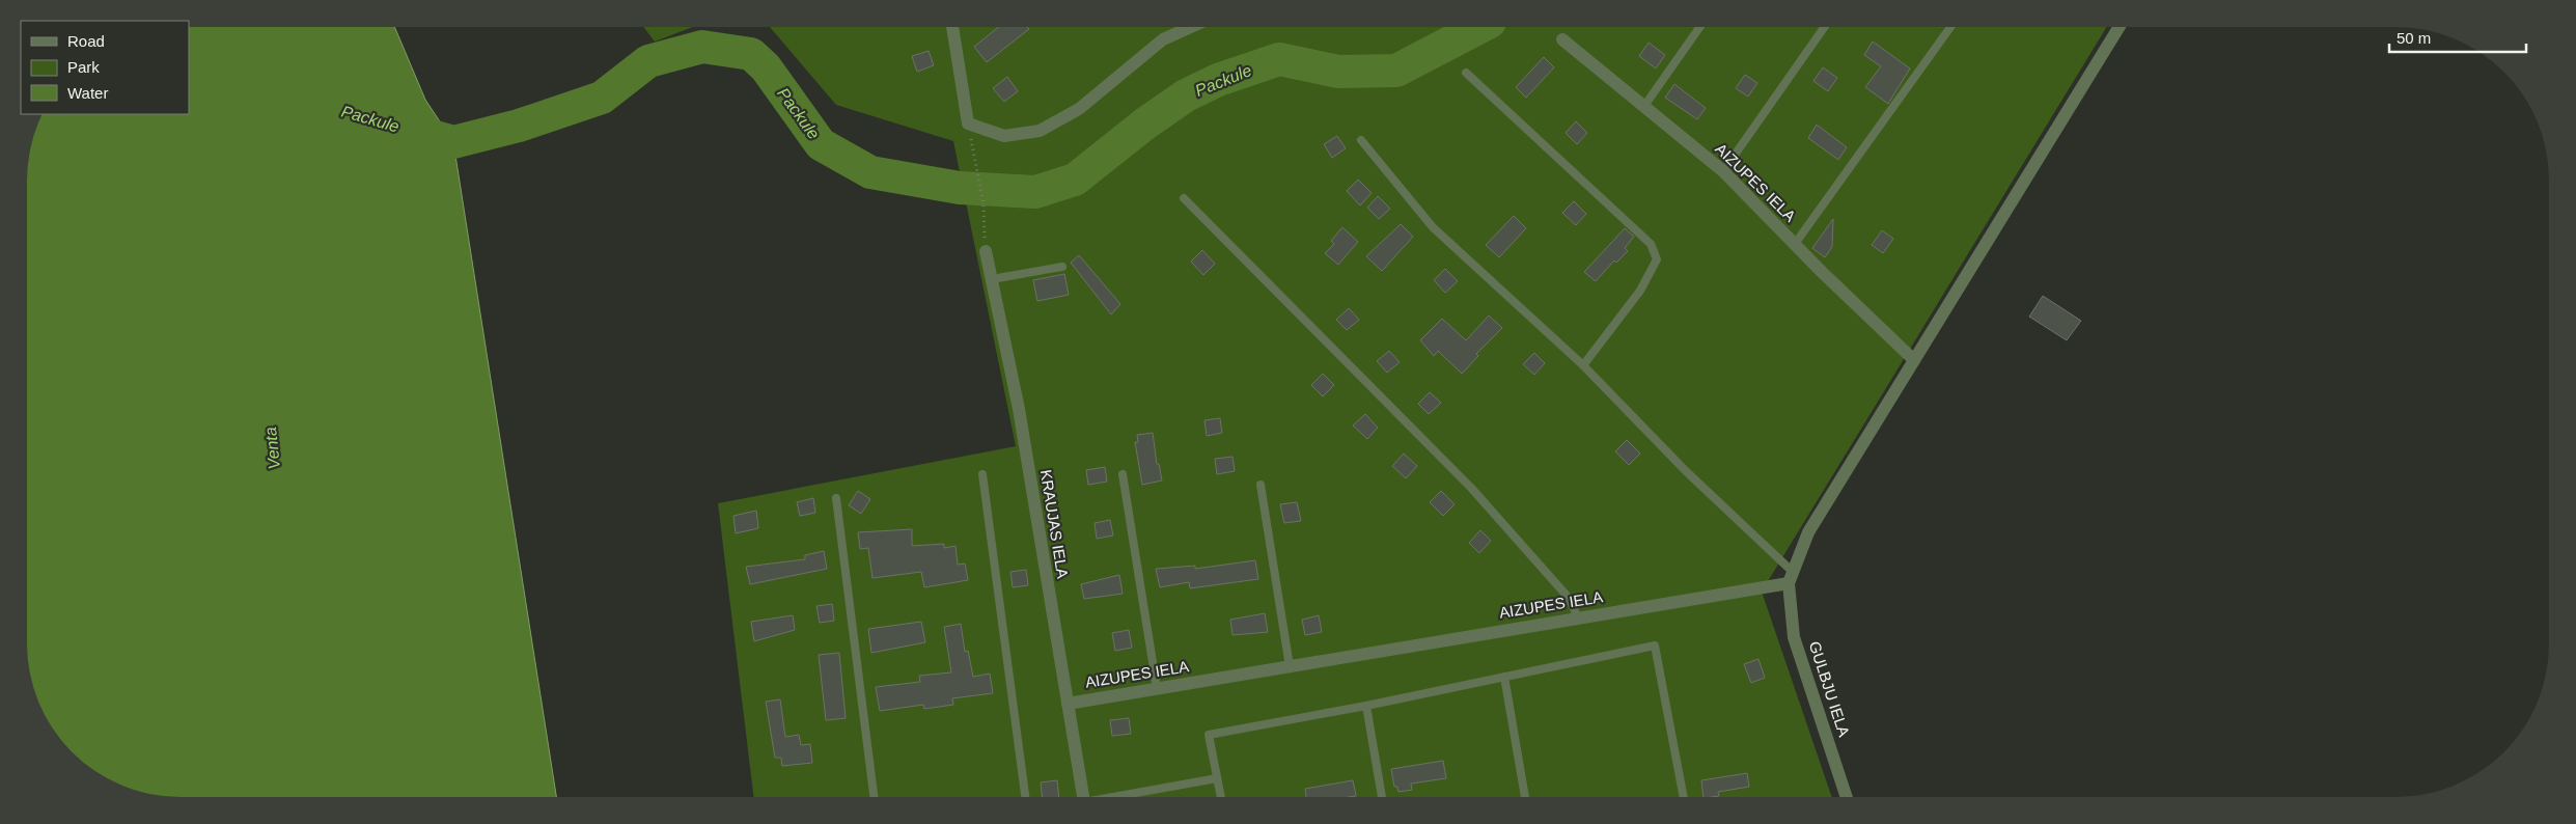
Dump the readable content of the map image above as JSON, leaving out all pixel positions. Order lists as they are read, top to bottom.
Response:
{
  "streets": {
    "street": ["AIZUPES IELA", "KRAUJAS IELA", "GULBJU IELA"]
  },
  "crossings": [
    ["AIZUPES IELA", "KRAUJAS IELA"],
    ["AIZUPES IELA", "GULBJU IELA"]
  ],
  "water": ["Packule", "Venta"],
  "legend": ["Road", "Park", "Water"],
  "scale_bar": "50 m"
}
